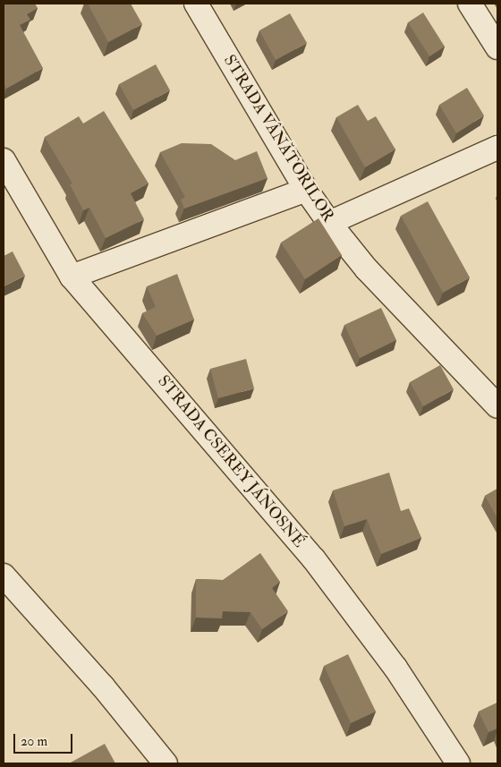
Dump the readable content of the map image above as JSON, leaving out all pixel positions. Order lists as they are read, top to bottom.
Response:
{
  "streets": {
    "street": ["STRADA VÂNĂTORILOR", "STRADA CSEREY JÁNOSNÉ"]
  },
  "scale_bar": "20 m"
}
